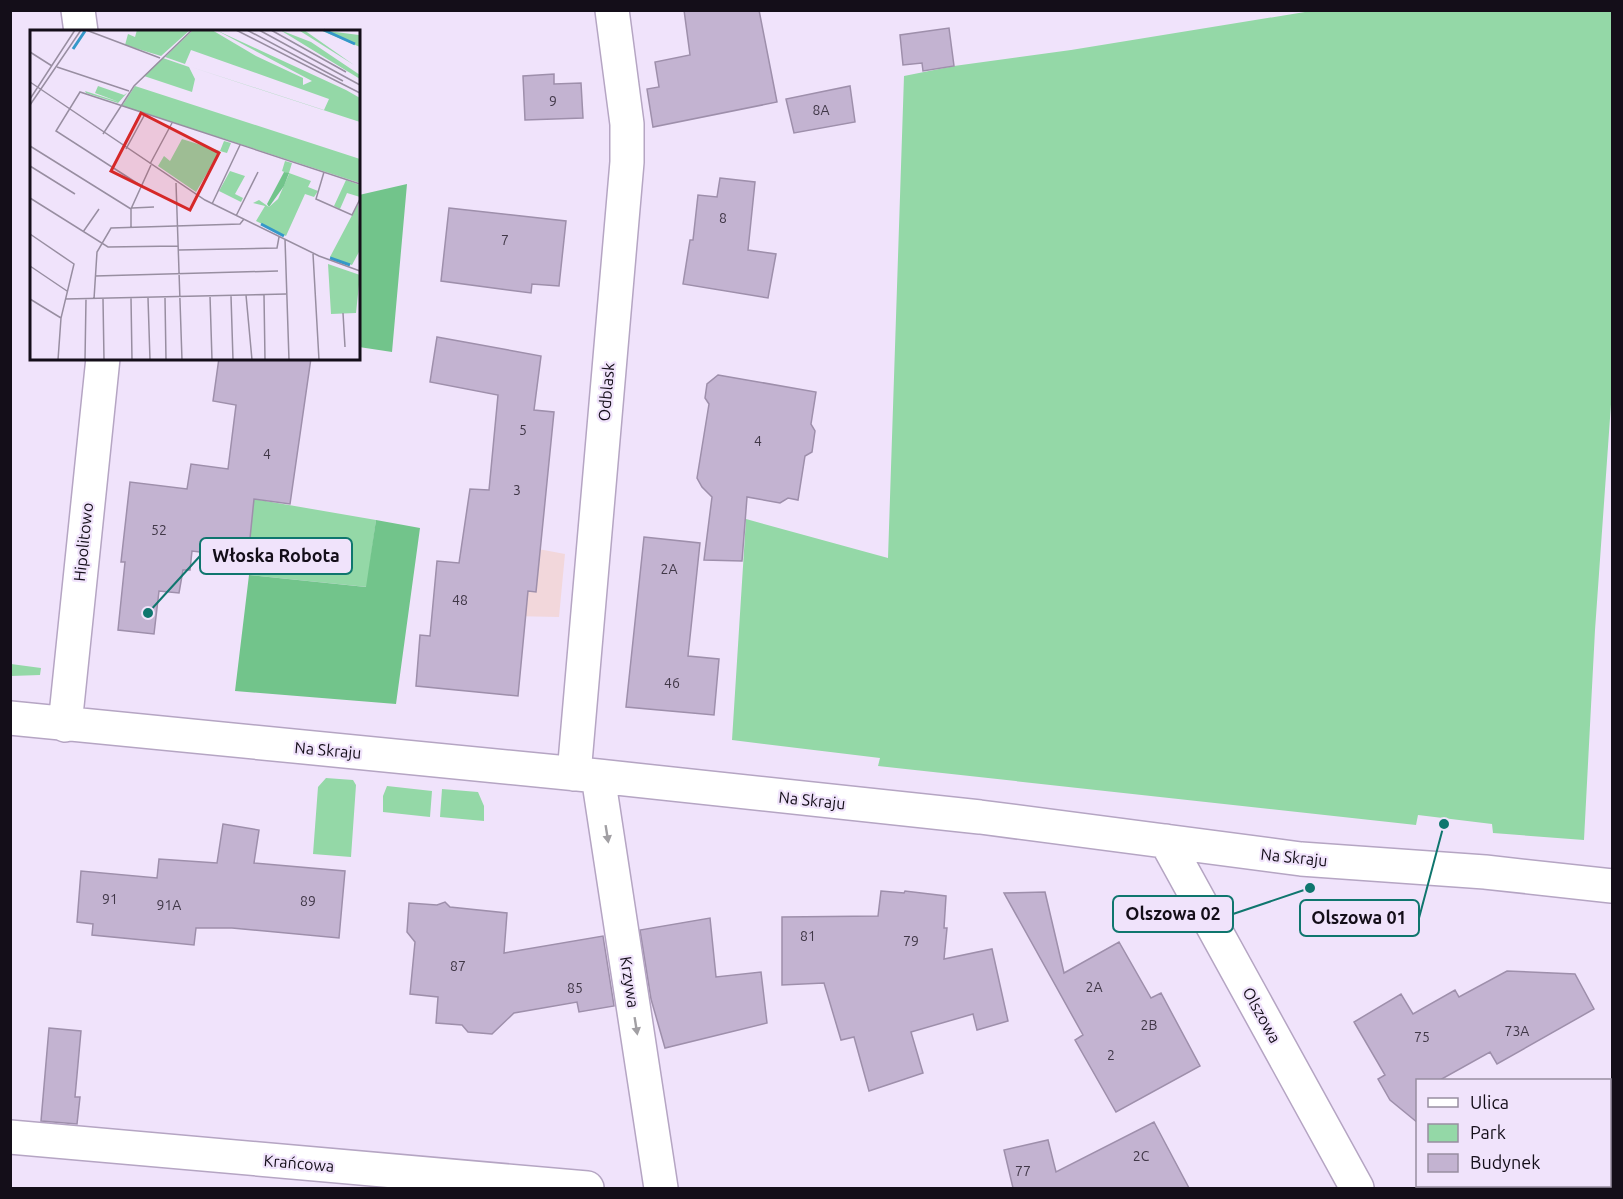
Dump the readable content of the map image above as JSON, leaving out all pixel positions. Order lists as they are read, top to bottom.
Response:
{
  "streets": {
    "street": [
      "Odblask",
      "Hipolitowo",
      "Na Skraju",
      "Krzywa",
      "Olszowa",
      "Krańcowa"
    ]
  },
  "crossings": [
    ["Odblask", "Na Skraju"],
    ["Odblask", "Krzywa"],
    ["Hipolitowo", "Na Skraju"],
    ["Na Skraju", "Krzywa"],
    ["Na Skraju", "Olszowa"]
  ],
  "one_way": ["Krzywa"],
  "places": ["Włoska Robota", "Olszowa 01", "Olszowa 02"],
  "house_numbers": [
    "9",
    "8A",
    "8",
    "7",
    "5",
    "4",
    "4",
    "3",
    "52",
    "2A",
    "48",
    "46",
    "91",
    "89",
    "91A",
    "81",
    "79",
    "87",
    "2A",
    "85",
    "2B",
    "73A",
    "75",
    "2",
    "2C",
    "77"
  ],
  "legend": ["Ulica", "Park", "Budynek"]
}
